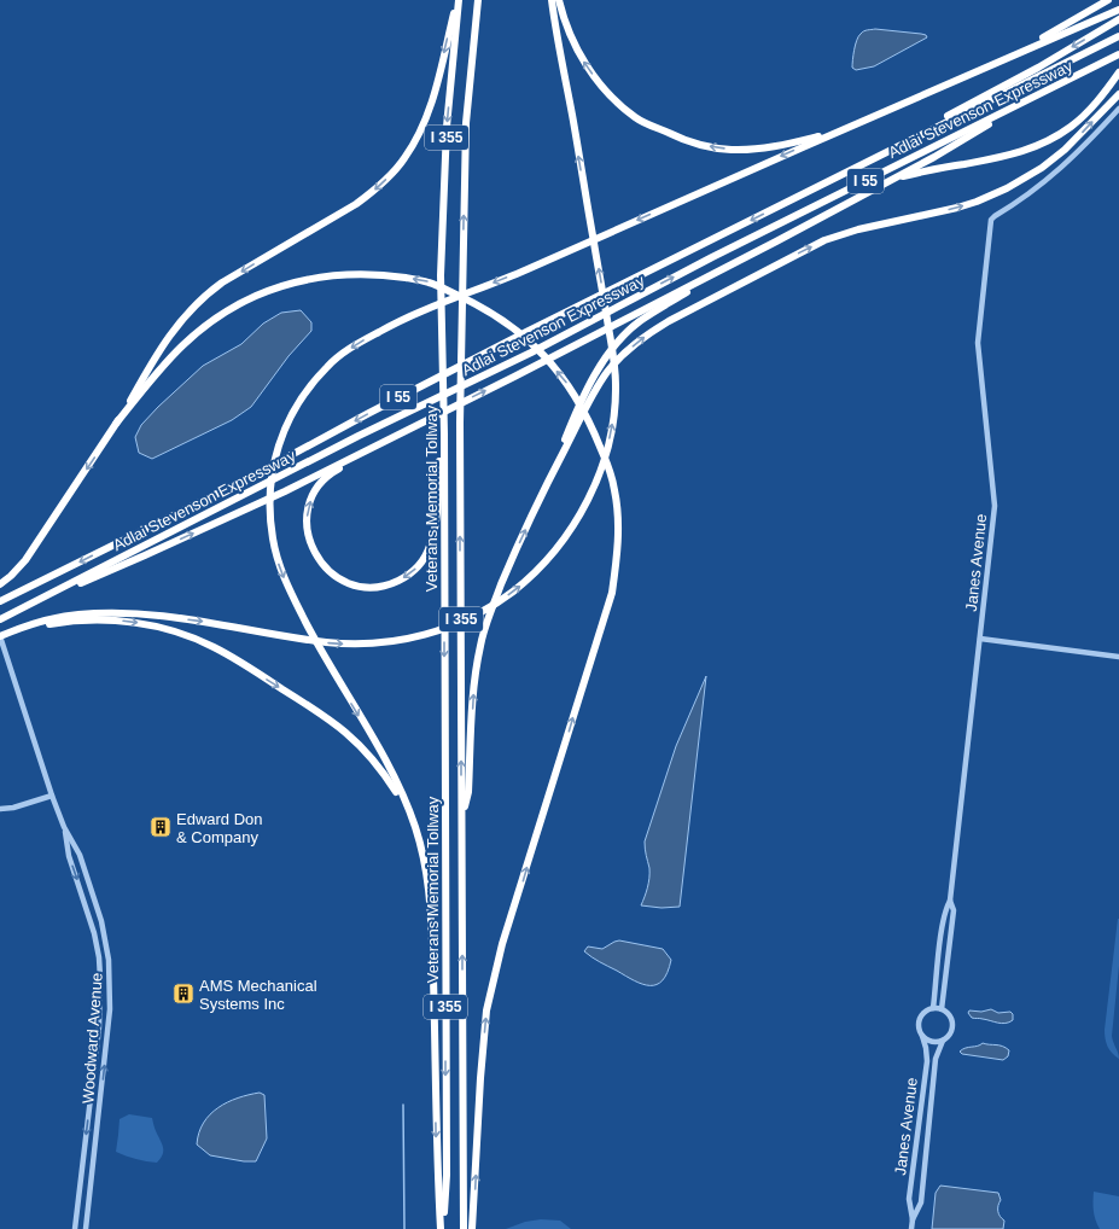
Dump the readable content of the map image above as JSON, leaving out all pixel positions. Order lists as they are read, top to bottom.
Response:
{
  "streets": {
    "highway": [
      "Adlai Stevenson Expressway",
      "I 355",
      "I 55",
      "Veterans Memorial Tollway"
    ],
    "street": ["Janes Avenue", "Woodward Avenue"]
  },
  "places": {
    "building": ["Edward Don & Company", "AMS Mechanical Systems Inc"]
  }
}
